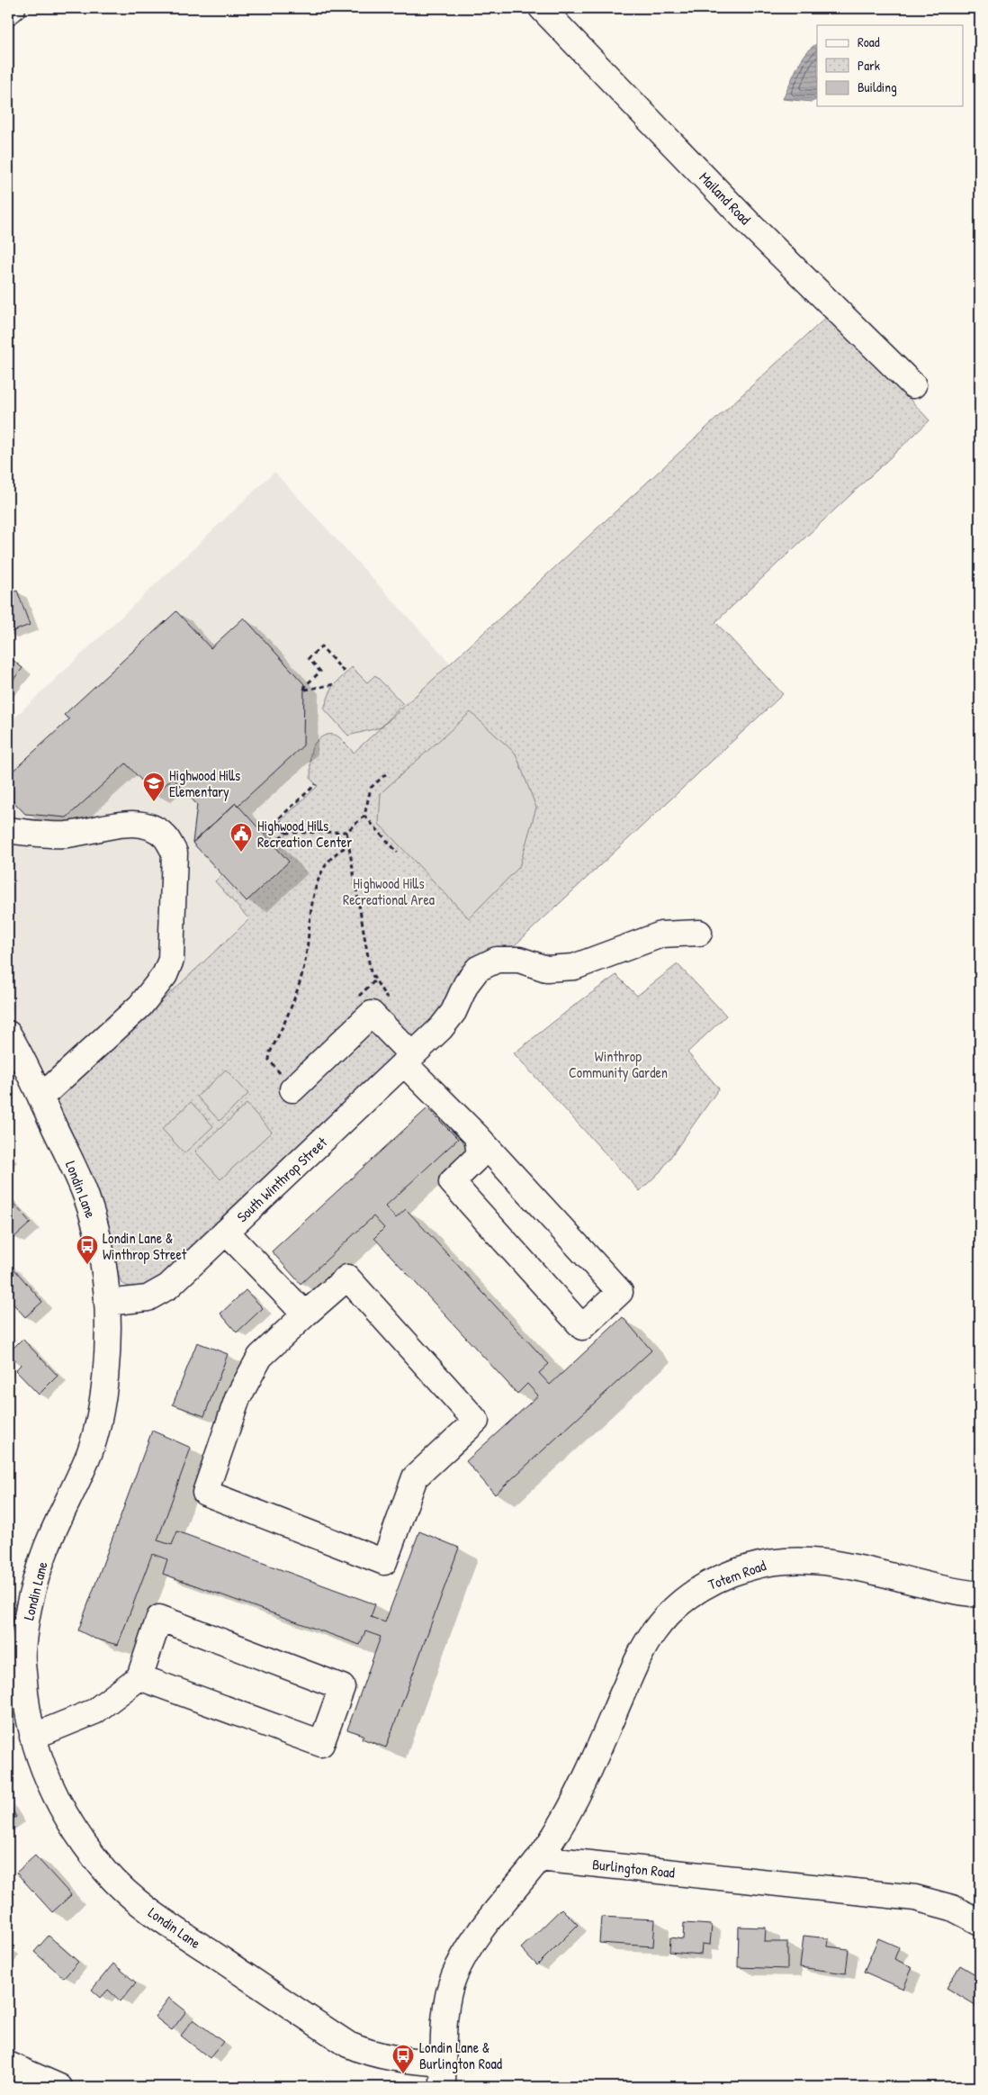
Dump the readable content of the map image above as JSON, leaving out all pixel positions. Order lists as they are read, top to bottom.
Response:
{
  "streets": {
    "street": [
      "Mailand Road",
      "South Winthrop Street",
      "Londin Lane",
      "Totem Road",
      "Burlington Road"
    ]
  },
  "crossings": [
    ["South Winthrop Street", "Londin Lane"],
    ["Totem Road", "Burlington Road"]
  ],
  "parks": ["Highwood Hills Recreational Area", "Winthrop Community Garden"],
  "places": {
    "school or university": ["Highwood Hills Elementary"],
    "public building": ["Highwood Hills Recreation Center"],
    "bus stop": ["Londin Lane & Winthrop Street", "Londin Lane & Burlington Road"]
  },
  "legend": ["Road", "Park", "Building"]
}
